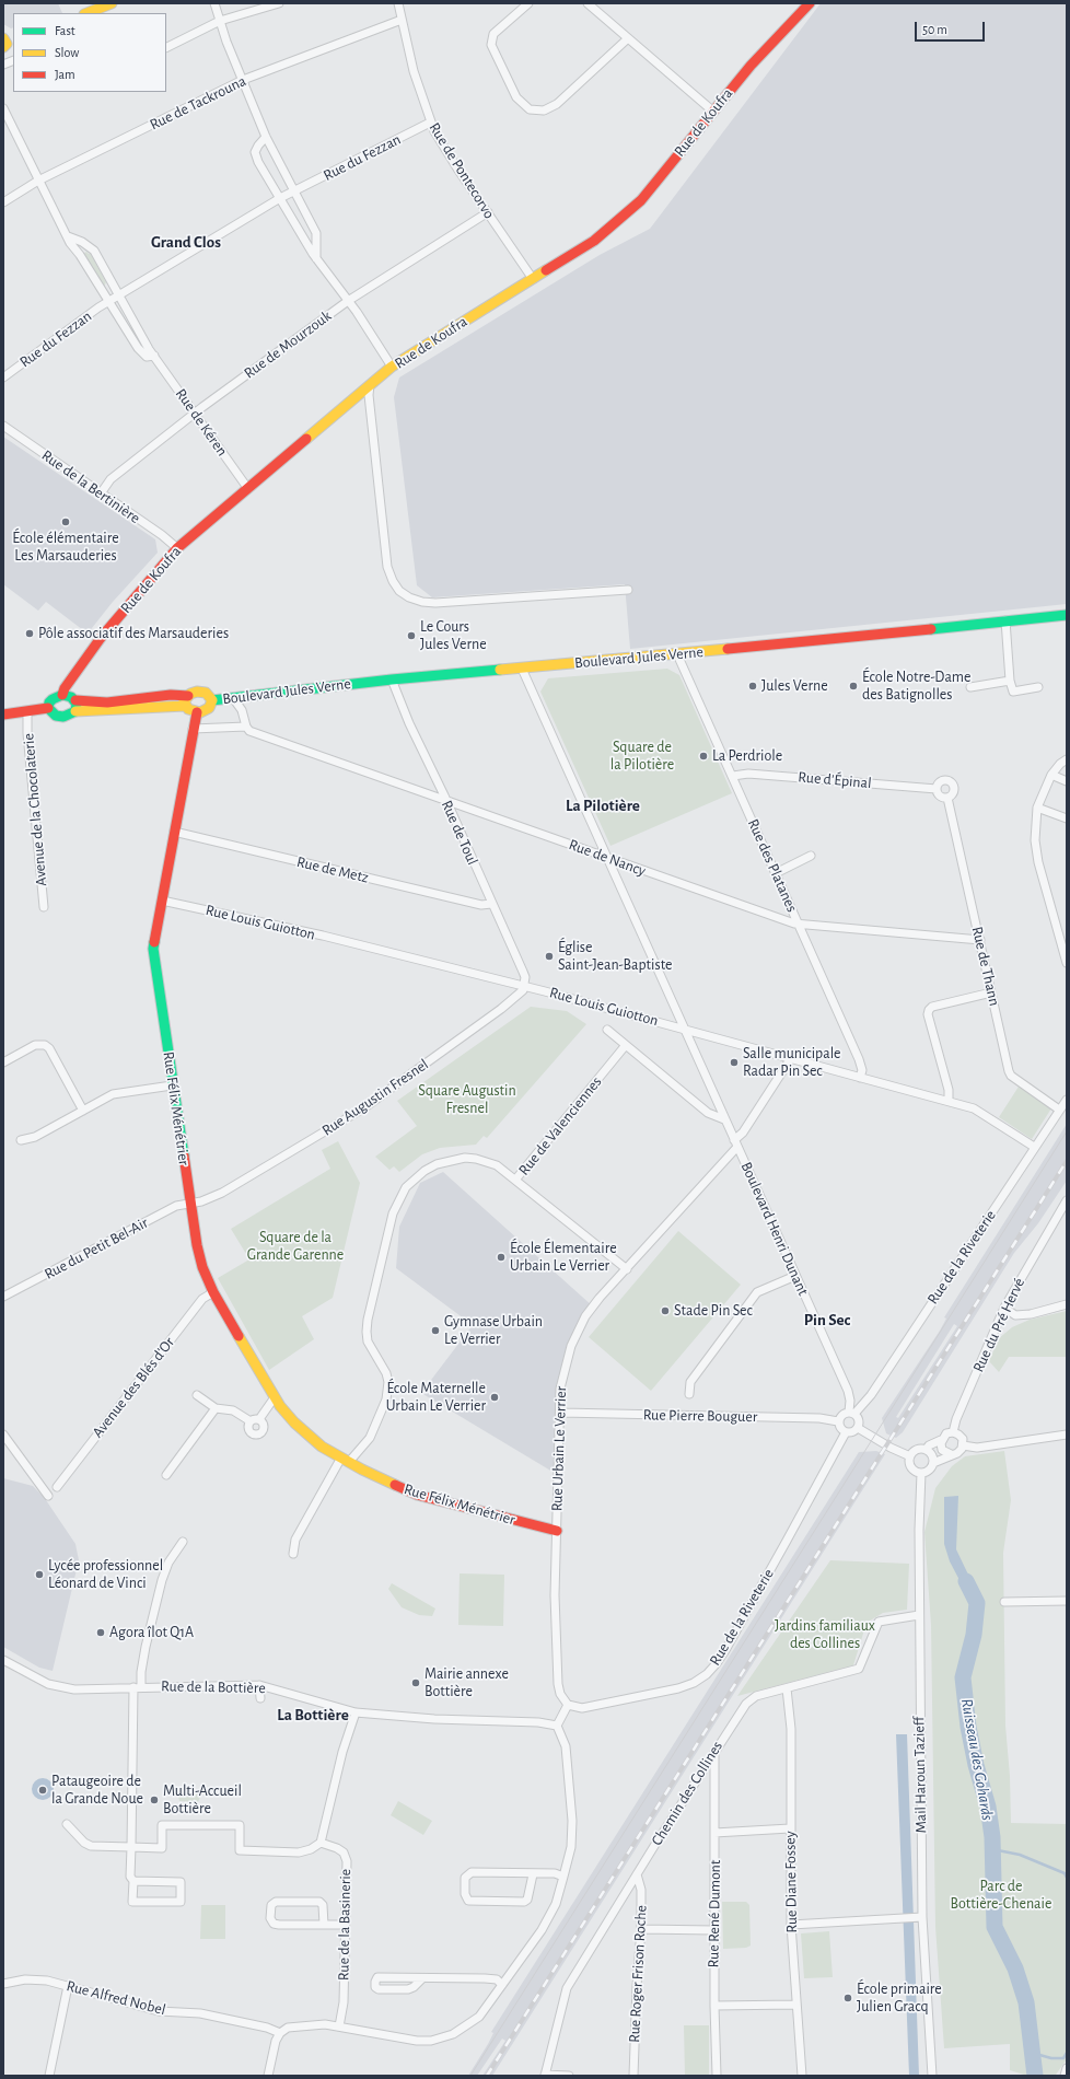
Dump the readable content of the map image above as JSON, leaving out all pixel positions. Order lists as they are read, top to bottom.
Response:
{
  "streets": {
    "street": [
      "Rue de Tackrouna",
      "Rue de Koufra",
      "Rue du Fezzan",
      "Rue de Pontecorvo",
      "Rue de Mourzouk",
      "Rue de Kéren",
      "Rue de la Bertinière",
      "Boulevard Jules Verne",
      "Rue d'Épinal",
      "Avenue de la Chocolaterie",
      "Rue de Toul",
      "Rue de Nancy",
      "Rue des Platanes",
      "Rue de Metz",
      "Rue Louis Guiotton",
      "Rue de Thann",
      "Rue Augustin Fresnel",
      "Rue Félix Ménétrier",
      "Rue de Valenciennes",
      "Boulevard Henri Dunant",
      "Rue du Petit Bel-Air",
      "Rue de la Riveterie",
      "Rue du Pré Hervé",
      "Avenue des Blés d'Or",
      "Rue Pierre Bouguer",
      "Rue Urbain Le Verrier",
      "Rue de la Bottière",
      "Mail Haroun Tazieff",
      "Chemin des Collines",
      "Rue Diane Fossey",
      "Rue René Dumont",
      "Rue de la Basinerie",
      "Rue Roger Frison Roche",
      "Rue Alfred Nobel"
    ]
  },
  "crossings": [
    ["Rue de Tackrouna", "Rue de Pontecorvo"],
    ["Rue de Tackrouna", "Rue de Kéren"],
    ["Rue de Koufra", "Rue de Pontecorvo"],
    ["Rue de Koufra", "Rue de Kéren"],
    ["Rue de Koufra", "Rue de la Bertinière"],
    ["Rue du Fezzan", "Rue de Pontecorvo"],
    ["Rue du Fezzan", "Rue de Kéren"],
    ["Rue de Pontecorvo", "Rue de Mourzouk"],
    ["Rue de Mourzouk", "Rue de Kéren"],
    ["Rue de Mourzouk", "Rue de la Bertinière"],
    ["Boulevard Jules Verne", "Rue de Toul"],
    ["Boulevard Jules Verne", "Rue des Platanes"],
    ["Boulevard Jules Verne", "Rue Félix Ménétrier"],
    ["Boulevard Jules Verne", "Boulevard Henri Dunant"],
    ["Rue d'Épinal", "Rue des Platanes"],
    ["Rue d'Épinal", "Rue de Thann"],
    ["Rue de Toul", "Rue de Nancy"],
    ["Rue de Toul", "Rue de Metz"],
    ["Rue de Toul", "Rue Louis Guiotton"],
    ["Rue de Toul", "Rue Augustin Fresnel"],
    ["Rue de Nancy", "Rue des Platanes"],
    ["Rue de Nancy", "Rue de Thann"],
    ["Rue de Nancy", "Rue Félix Ménétrier"],
    ["Rue de Nancy", "Boulevard Henri Dunant"],
    ["Rue des Platanes", "Rue Louis Guiotton"],
    ["Rue de Metz", "Rue Félix Ménétrier"],
    ["Rue Louis Guiotton", "Rue Augustin Fresnel"],
    ["Rue Louis Guiotton", "Rue Félix Ménétrier"],
    ["Rue Louis Guiotton", "Boulevard Henri Dunant"],
    ["Rue Louis Guiotton", "Rue de la Riveterie"],
    ["Rue Louis Guiotton", "Rue Urbain Le Verrier"],
    ["Rue de Thann", "Rue de la Riveterie"],
    ["Rue Augustin Fresnel", "Rue Félix Ménétrier"],
    ["Rue Augustin Fresnel", "Rue du Petit Bel-Air"],
    ["Rue Félix Ménétrier", "Rue du Petit Bel-Air"],
    ["Rue Félix Ménétrier", "Avenue des Blés d'Or"],
    ["Rue Félix Ménétrier", "Rue Urbain Le Verrier"],
    ["Rue de Valenciennes", "Rue Urbain Le Verrier"],
    ["Boulevard Henri Dunant", "Rue de la Riveterie"],
    ["Boulevard Henri Dunant", "Rue Pierre Bouguer"],
    ["Boulevard Henri Dunant", "Rue Urbain Le Verrier"],
    ["Rue de la Riveterie", "Rue Pierre Bouguer"],
    ["Rue de la Riveterie", "Rue Urbain Le Verrier"],
    ["Rue Pierre Bouguer", "Rue Urbain Le Verrier"],
    ["Mail Haroun Tazieff", "Chemin des Collines"],
    ["Chemin des Collines", "Rue Diane Fossey"],
    ["Chemin des Collines", "Rue René Dumont"],
    ["Chemin des Collines", "Rue Roger Frison Roche"]
  ],
  "districts": [
    "Grand Clos",
    "La Pilotière",
    "Pin Sec",
    "La Bottière"
  ],
  "water": ["Ruisseau des Gohards"],
  "parks": [
    "Square de la Pilotière",
    "Square Augustin Fresnel",
    "Square de la Grande Garenne",
    "Jardins familiaux des Collines",
    "Parc de Bottière-Chenaie"
  ],
  "places": [
    "École élémentaire Les Marsauderies",
    "Pôle associatif des Marsauderies",
    "Le Cours Jules Verne",
    "Jules Verne",
    "École Notre-Dame des Batignolles",
    "La Perdriole",
    "Église Saint-Jean-Baptiste",
    "Salle municipale Radar Pin Sec",
    "École Élementaire Urbain Le Verrier",
    "Stade Pin Sec",
    "Gymnase Urbain Le Verrier",
    "École Maternelle Urbain Le Verrier",
    "Lycée professionnel Léonard de Vinci",
    "Agora îlot Q1A",
    "Mairie annexe Bottière",
    "Pataugeoire de la Grande Noue",
    "Multi-Accueil Bottière",
    "École primaire Julien Gracq"
  ],
  "legend": ["Fast", "Slow", "Jam"],
  "scale_bar": "50 m"
}
